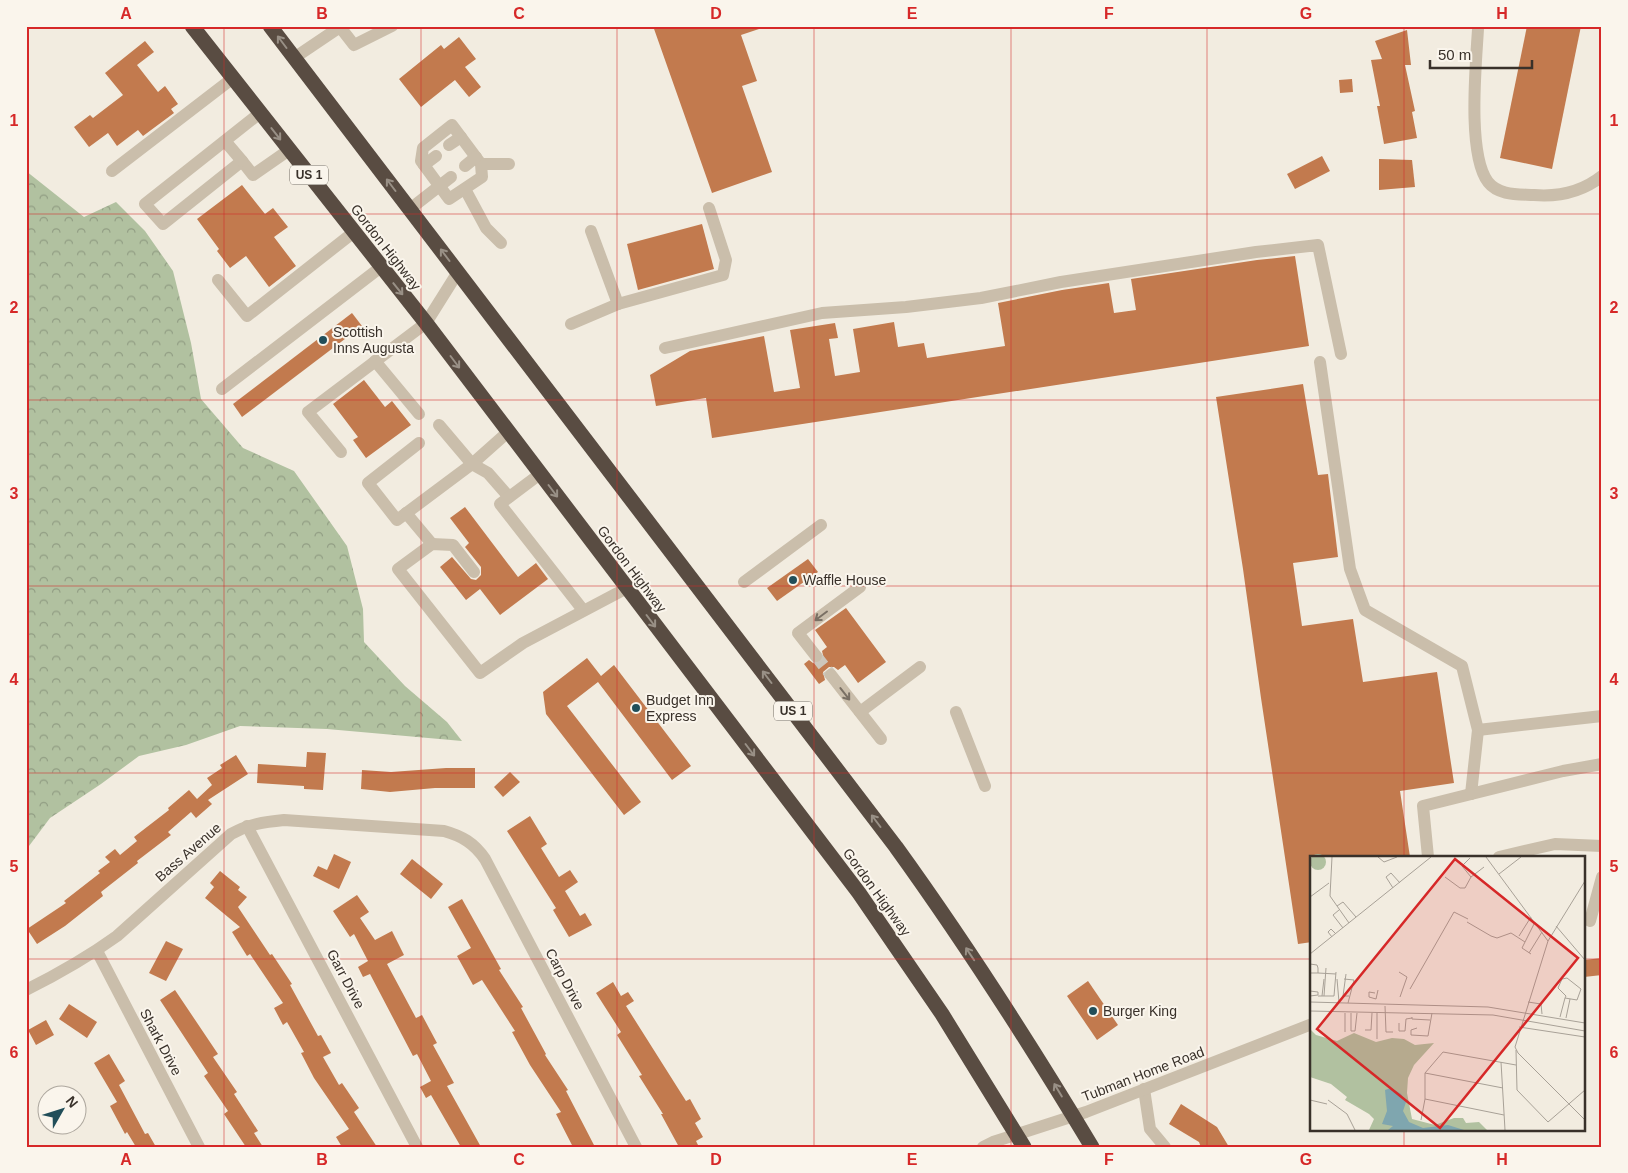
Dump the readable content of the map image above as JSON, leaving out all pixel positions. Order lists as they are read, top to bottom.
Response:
{
  "streets": {
    "highway": ["US 1", "Gordon Highway"],
    "street": [
      "Bass Avenue",
      "Garr Drive",
      "Carp Drive",
      "Shark Drive",
      "Tubman Home Road"
    ]
  },
  "crossings": [
    ["US 1", "Tubman Home Road"],
    ["Gordon Highway", "Tubman Home Road"],
    ["Bass Avenue", "Garr Drive"],
    ["Bass Avenue", "Carp Drive"],
    ["Bass Avenue", "Shark Drive"]
  ],
  "places": [
    "Scottish Inns Augusta",
    "Waffle House",
    "Budget Inn Express",
    "Burger King"
  ],
  "scale_bar": "50 m",
  "north": "top right",
  "grid": {
    "columns": [
      "A",
      "B",
      "C",
      "D",
      "E",
      "F",
      "G",
      "H"
    ],
    "rows": [
      "1",
      "2",
      "3",
      "4",
      "5",
      "6"
    ]
  }
}
